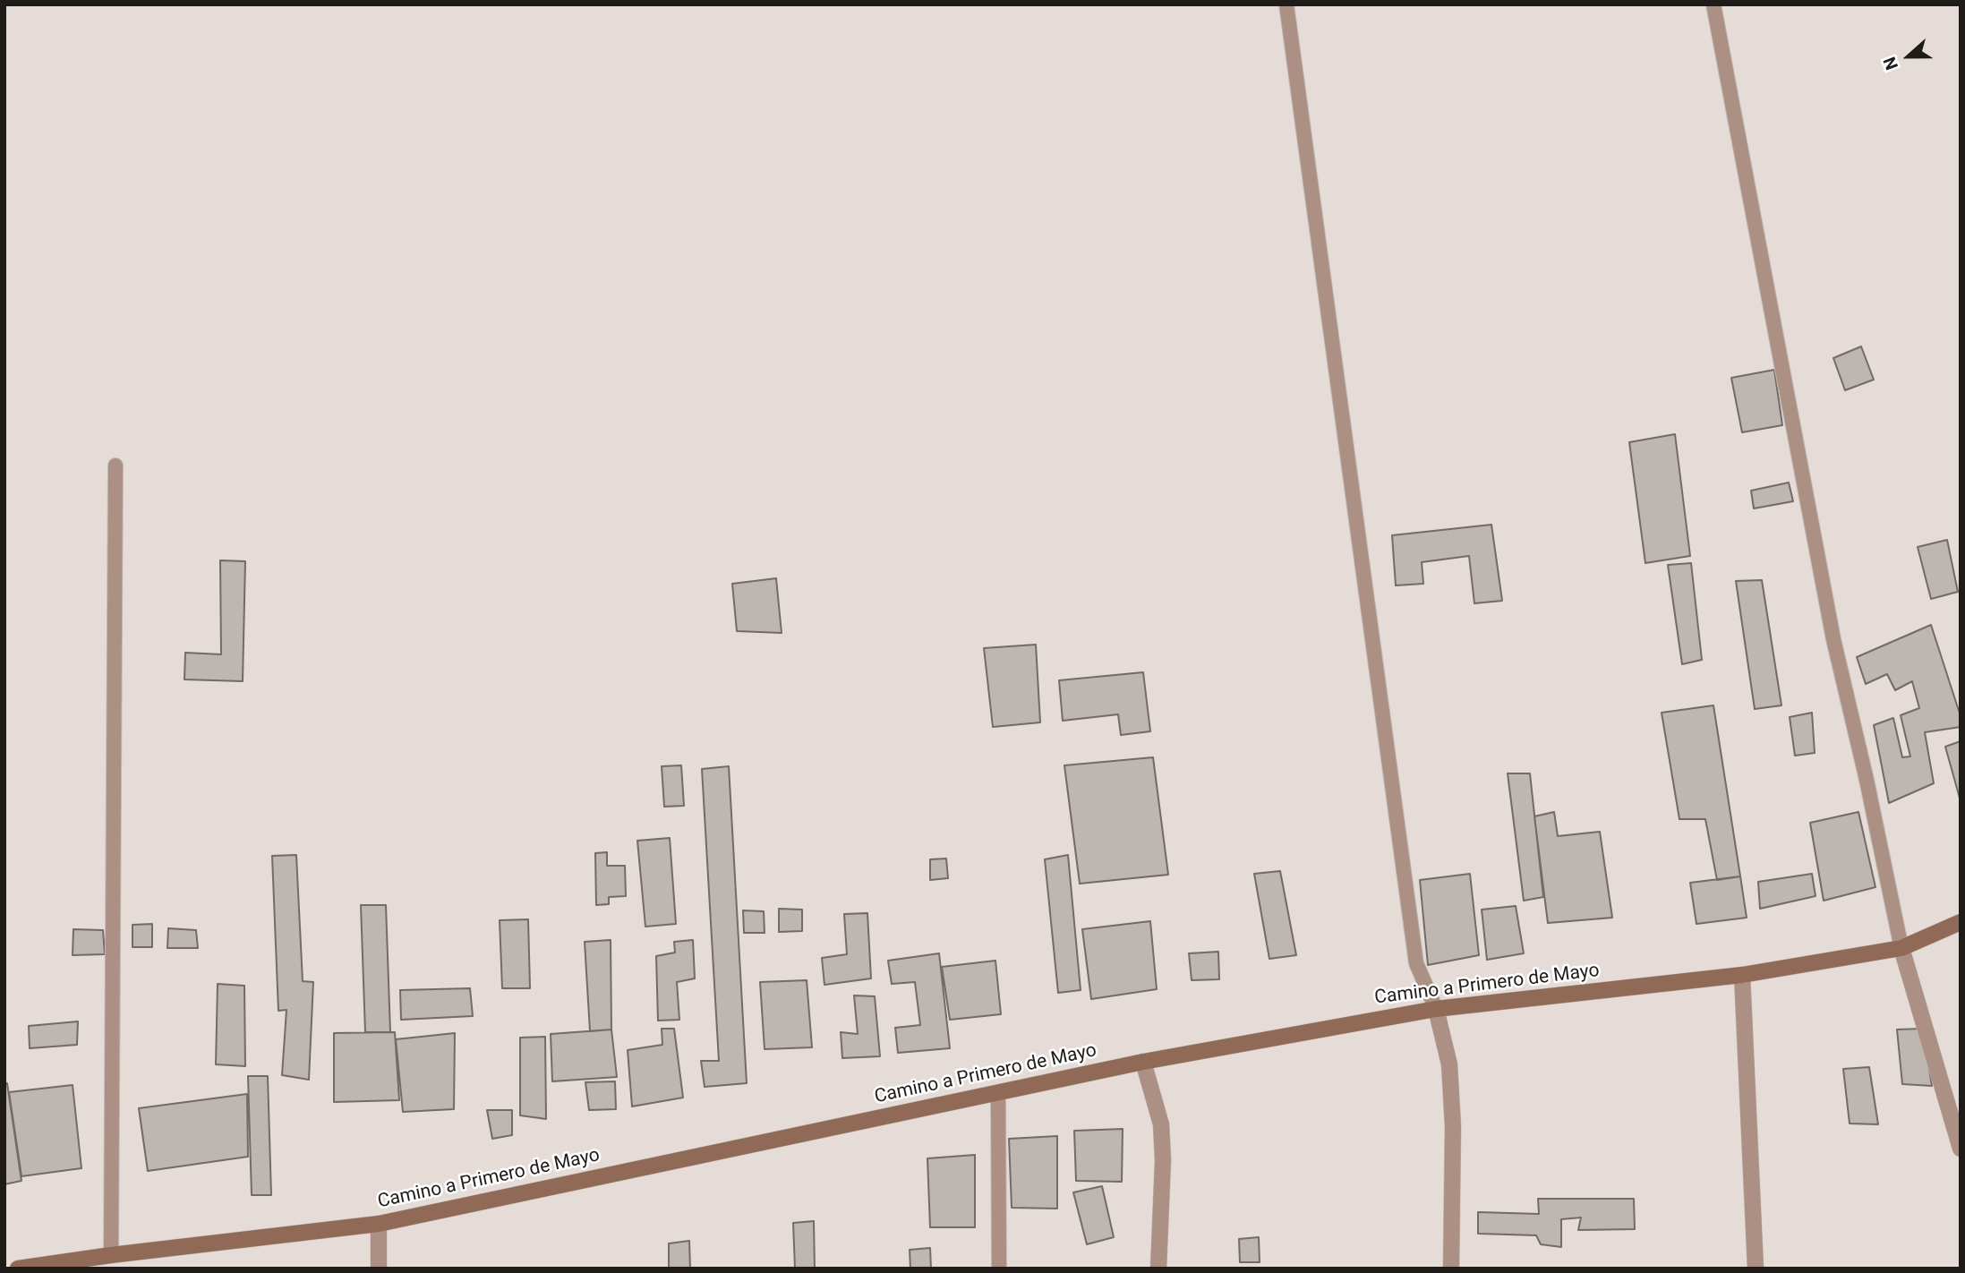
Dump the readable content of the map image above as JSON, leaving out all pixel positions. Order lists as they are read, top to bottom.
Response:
{
  "streets": {
    "street": ["Camino a Primero de Mayo"]
  },
  "north": "left"
}
